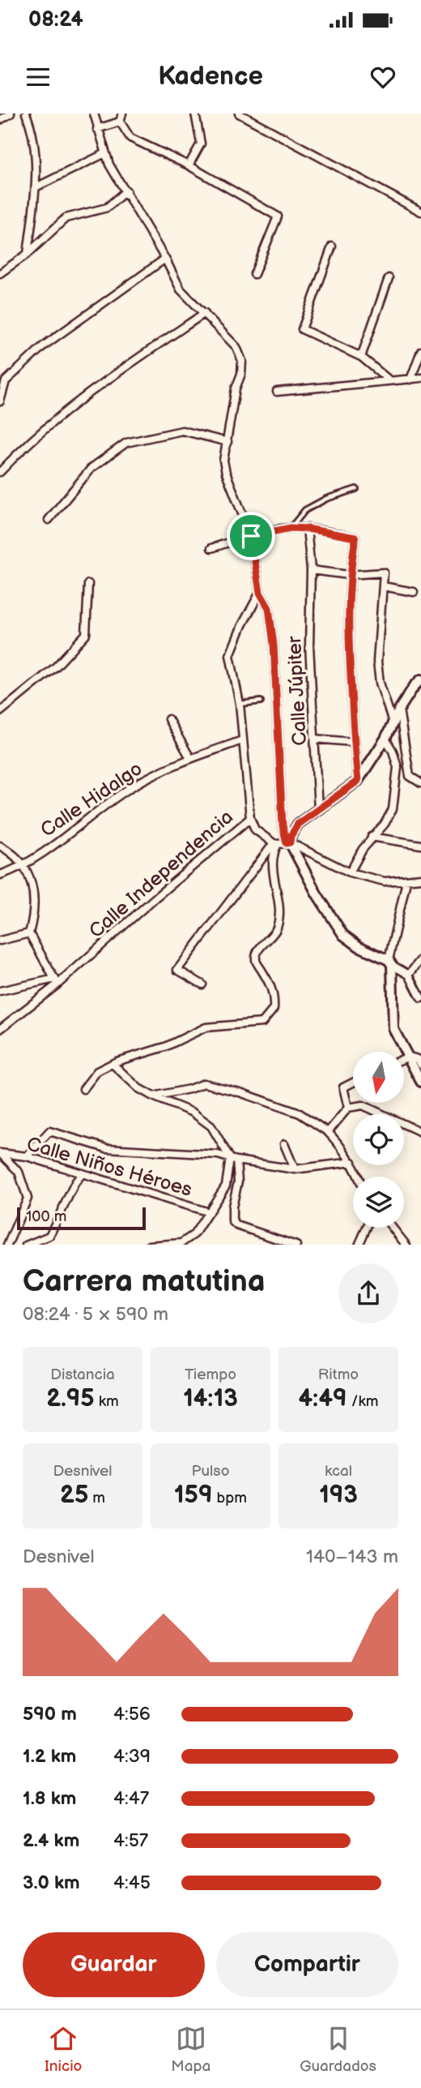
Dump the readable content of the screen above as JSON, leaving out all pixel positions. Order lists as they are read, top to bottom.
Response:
{
  "streets": {
    "street": [
      "Calle Júpiter",
      "Calle Hidalgo",
      "Calle Independencia",
      "Calle Niños Héroes"
    ]
  },
  "crossings": [
    ["Calle Hidalgo", "Calle Independencia"]
  ],
  "scale_bar": "100 m",
  "north": "bottom",
  "page": {
    "status": "08:24",
    "header": "Kadence",
    "scale": "100 m",
    "heading": ["Carrera matutina", "08:24 · 5 × 590 m"],
    "stats": [
      ["Distancia", "2.95 km"],
      ["Tiempo", "14:13"],
      ["Ritmo", "4:49 /km"],
      ["Desnivel", "25 m"],
      ["Pulso", "159 bpm"],
      ["kcal", "193"]
    ],
    "chart": ["Desnivel", "140–143 m"],
    "list": [
      {
        "name": "590 m",
        "note": "4:56"
      },
      {
        "name": "1.2 km",
        "note": "4:39"
      },
      {
        "name": "1.8 km",
        "note": "4:47"
      },
      {
        "name": "2.4 km",
        "note": "4:57"
      },
      {
        "name": "3.0 km",
        "note": "4:45"
      }
    ],
    "buttons": ["Guardar", "Compartir"],
    "tabs": ["Inicio", "Mapa", "Guardados"]
  }
}
